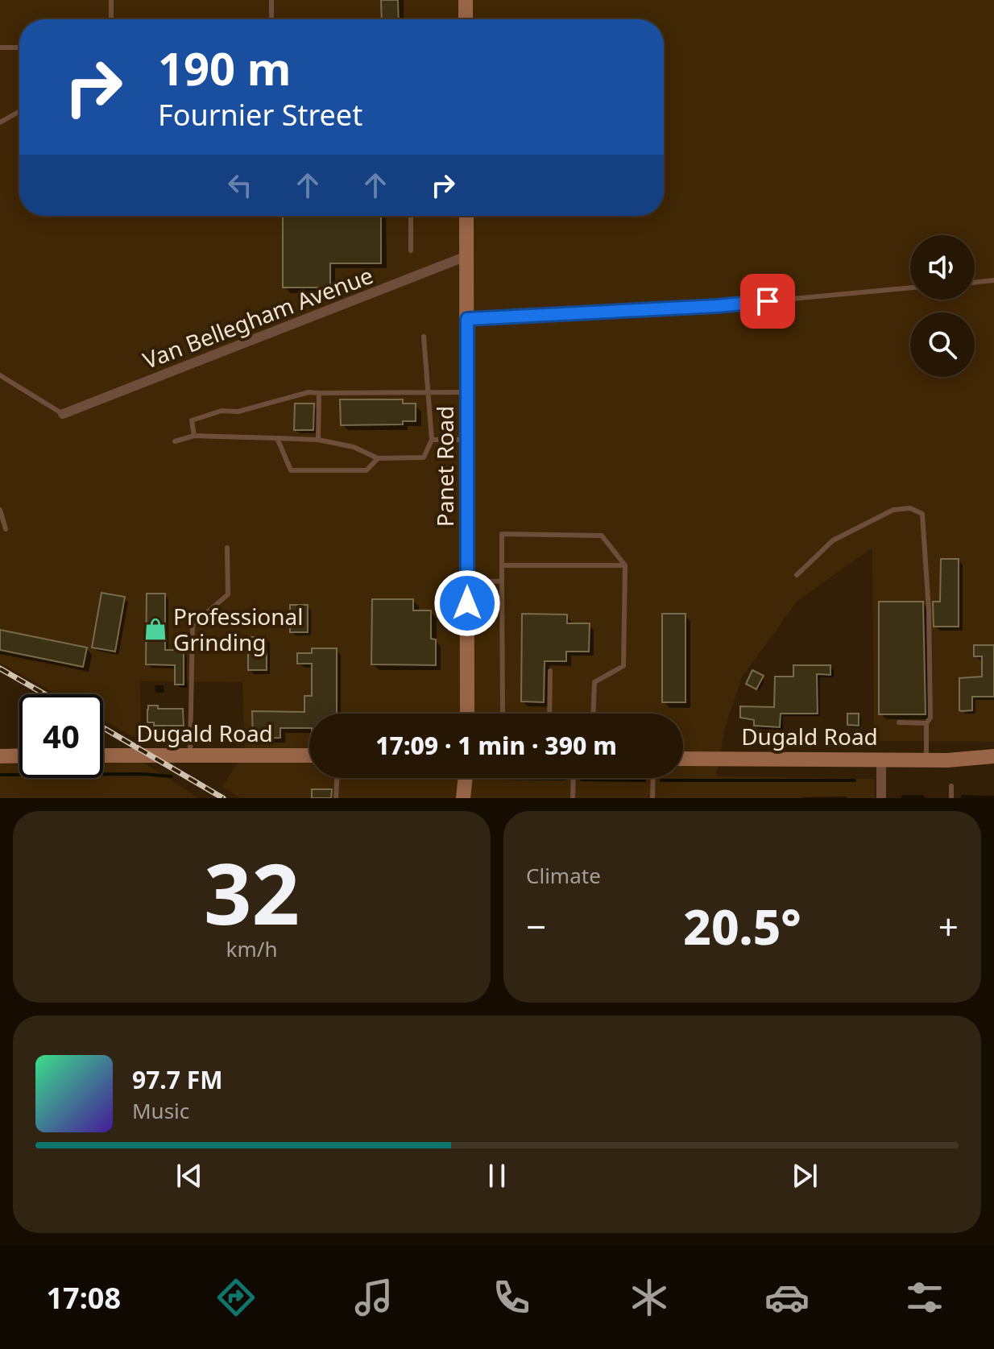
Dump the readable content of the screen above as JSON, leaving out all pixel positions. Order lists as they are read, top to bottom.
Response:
{
  "streets": {
    "street": ["Van Bellegham Avenue", "Panet Road", "Dugald Road"]
  },
  "crossings": [
    ["Van Bellegham Avenue", "Panet Road"]
  ],
  "places": {
    "shop": ["Professional Grinding"]
  },
  "page": {
    "turn": ["190 m", "Fournier Street"],
    "limit": "40",
    "trip": "17:09 · 1 min · 390 m",
    "tile": [
      ["32", "km/h"],
      "Climate"
    ],
    "heat": ["−", "20.5°", "+"],
    "song": ["97.7 FM", "Music"],
    "tabs": "17:08"
  }
}
